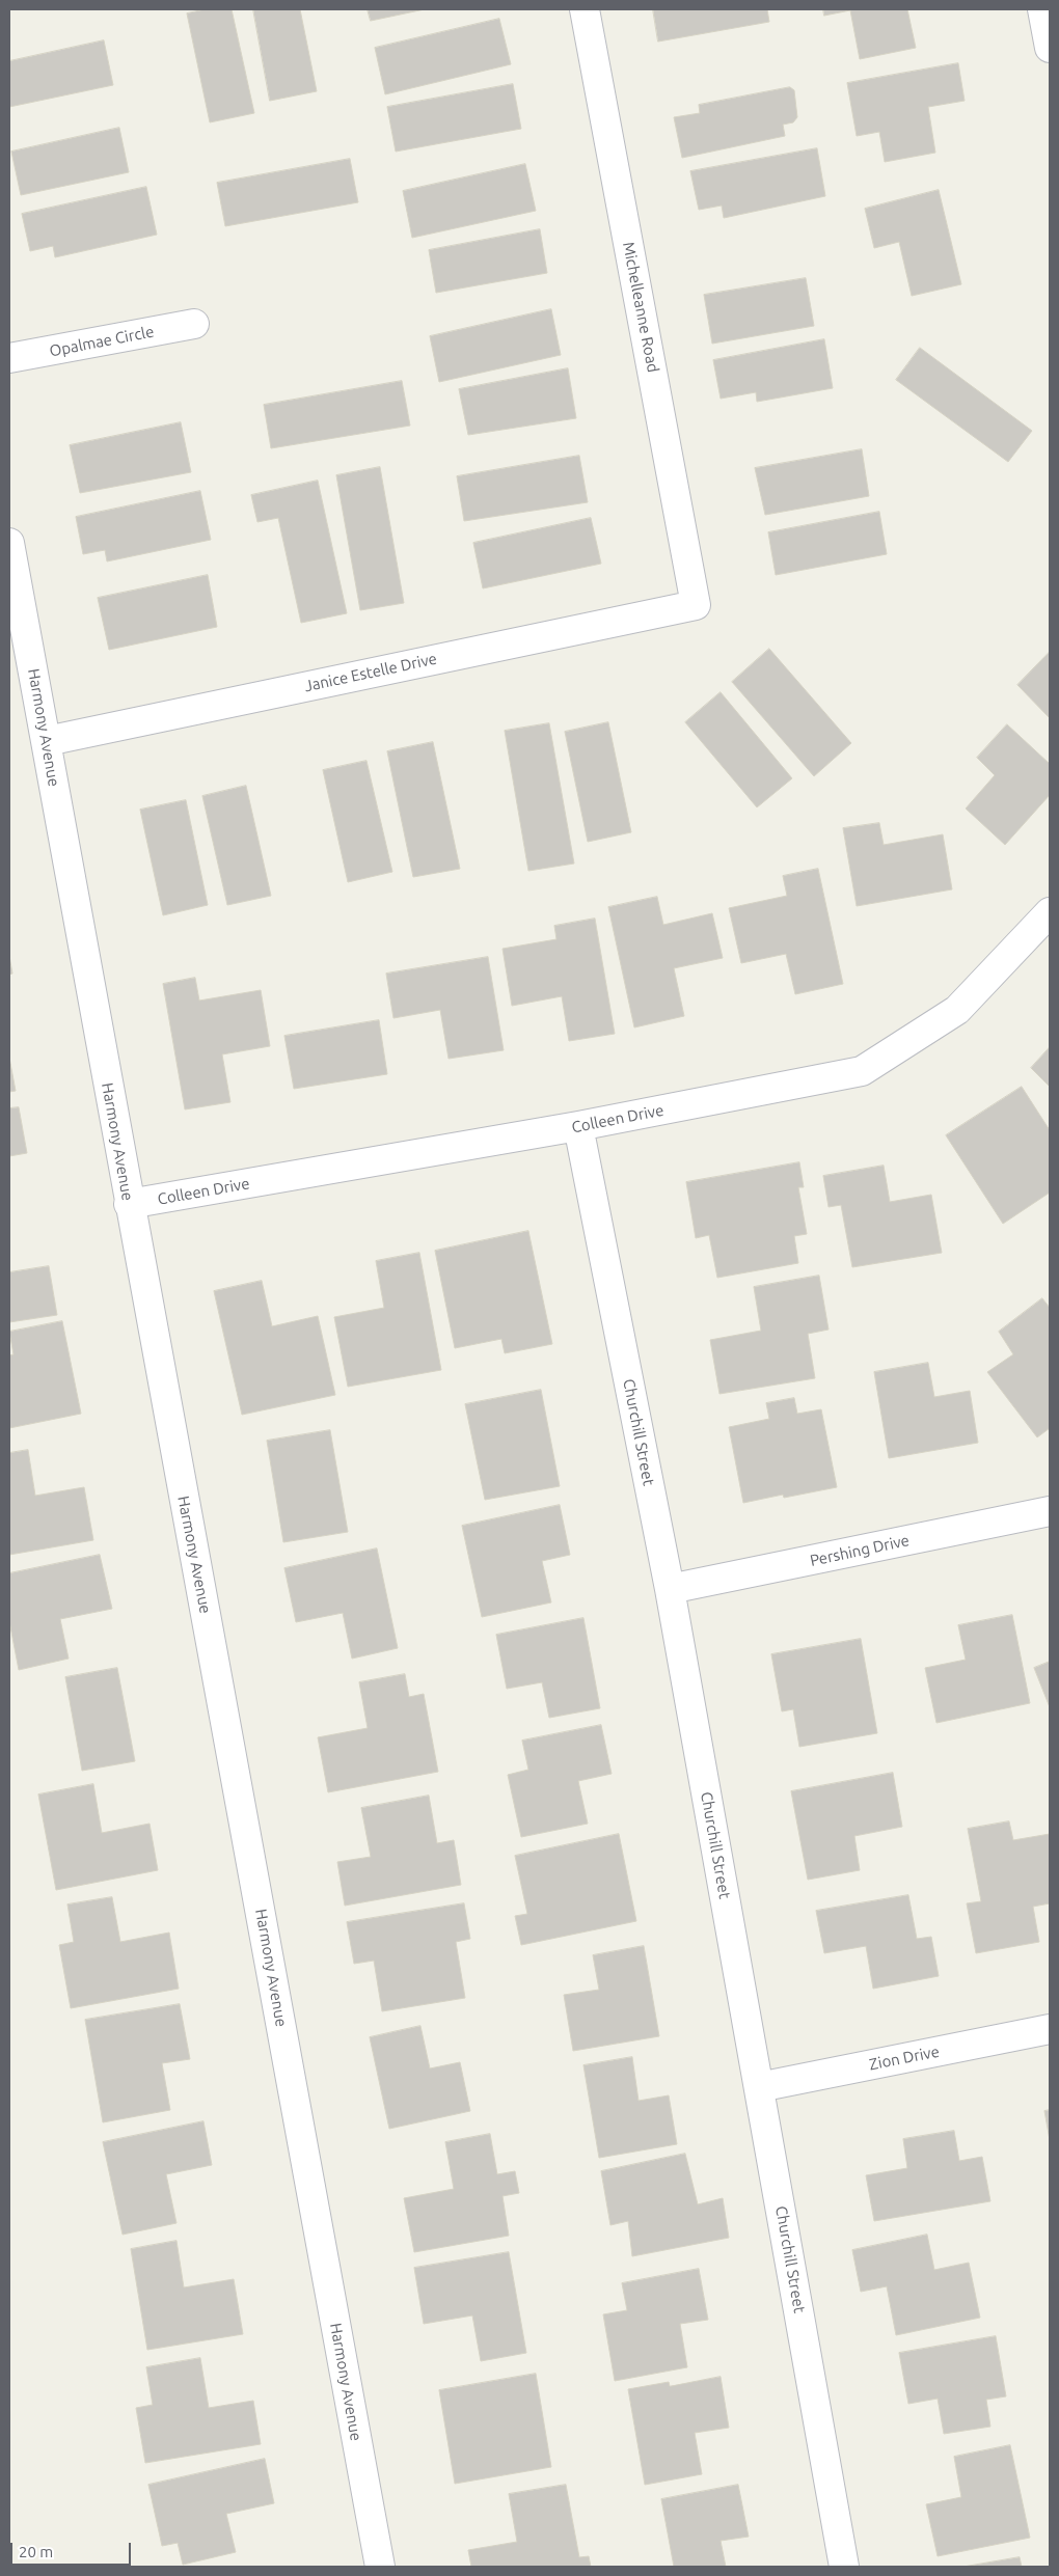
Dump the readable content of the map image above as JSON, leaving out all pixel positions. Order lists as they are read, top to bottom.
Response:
{
  "streets": {
    "street": [
      "Michelleanne Road",
      "Opalmae Circle",
      "Janice Estelle Drive",
      "Harmony Avenue",
      "Colleen Drive",
      "Churchill Street",
      "Pershing Drive",
      "Zion Drive"
    ]
  },
  "crossings": [
    ["Michelleanne Road", "Janice Estelle Drive"],
    ["Janice Estelle Drive", "Harmony Avenue"],
    ["Harmony Avenue", "Colleen Drive"],
    ["Colleen Drive", "Churchill Street"],
    ["Churchill Street", "Pershing Drive"],
    ["Churchill Street", "Zion Drive"]
  ],
  "scale_bar": "20 m"
}
